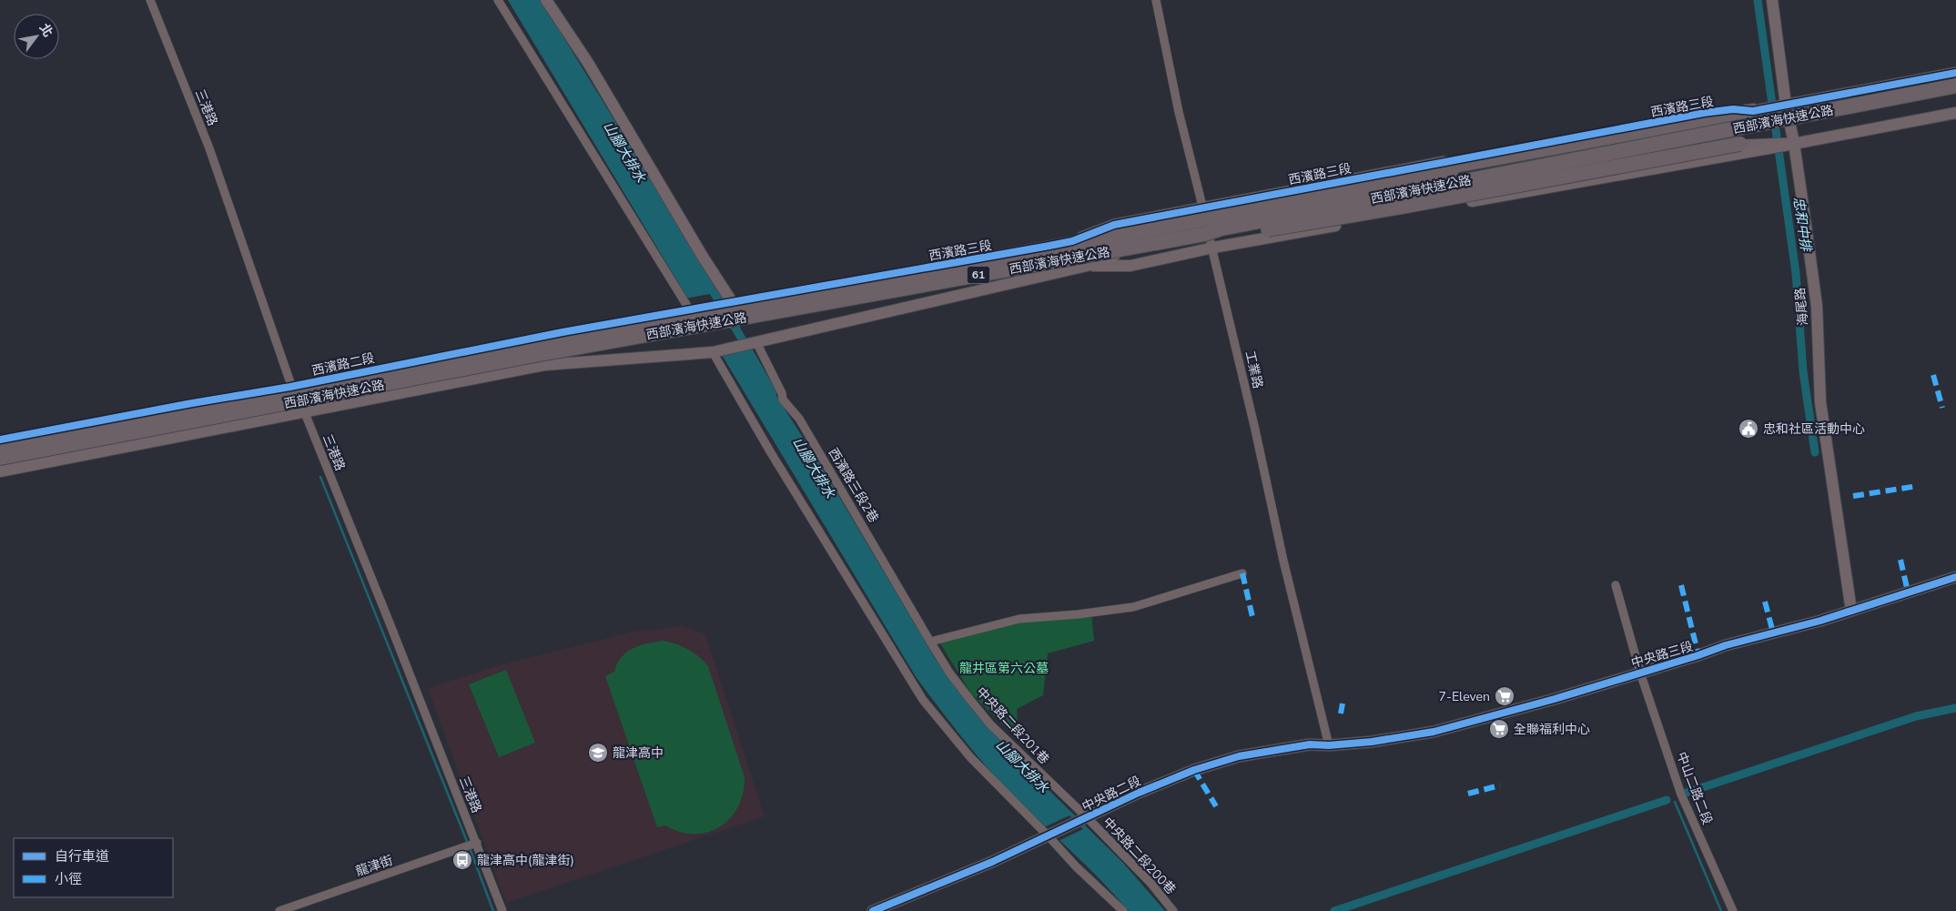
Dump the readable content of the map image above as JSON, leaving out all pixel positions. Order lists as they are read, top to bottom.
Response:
{
  "streets": {
    "highway": ["西部濱海快速公路", "61"],
    "street": [
      "西濱路三段",
      "三港路",
      "海尾路",
      "西濱路二段",
      "工業路",
      "西濱路三段2巷",
      "中央路三段",
      "中央路二段201巷",
      "中山二路二段",
      "中央路二段",
      "中央路二段200巷",
      "龍津街"
    ]
  },
  "crossings": [
    ["西濱路三段", "西部濱海快速公路"],
    ["西濱路三段", "海尾路"],
    ["西濱路三段", "西濱路二段"],
    ["西濱路三段", "工業路"],
    ["西濱路三段", "西濱路三段2巷"],
    ["三港路", "西濱路二段"],
    ["三港路", "龍津街"],
    ["西部濱海快速公路", "工業路"],
    ["海尾路", "中央路三段"],
    ["工業路", "中央路二段"],
    ["西濱路三段2巷", "中央路二段201巷"],
    ["中央路三段", "中山二路二段"],
    ["中央路三段", "中央路二段"],
    ["中央路二段201巷", "中央路二段"],
    ["中央路二段201巷", "中央路二段200巷"],
    ["中央路二段", "中央路二段200巷"]
  ],
  "water": ["山腳大排水", "忠和中排"],
  "parks": ["龍井區第六公墓"],
  "places": {
    "public building": ["忠和社區活動中心"],
    "supermarket": ["7-Eleven", "全聯福利中心"],
    "school or university": ["龍津高中"],
    "bus stop": ["龍津高中(龍津街)"]
  },
  "legend": ["自行車道", "小徑"],
  "north": "top right"
}
